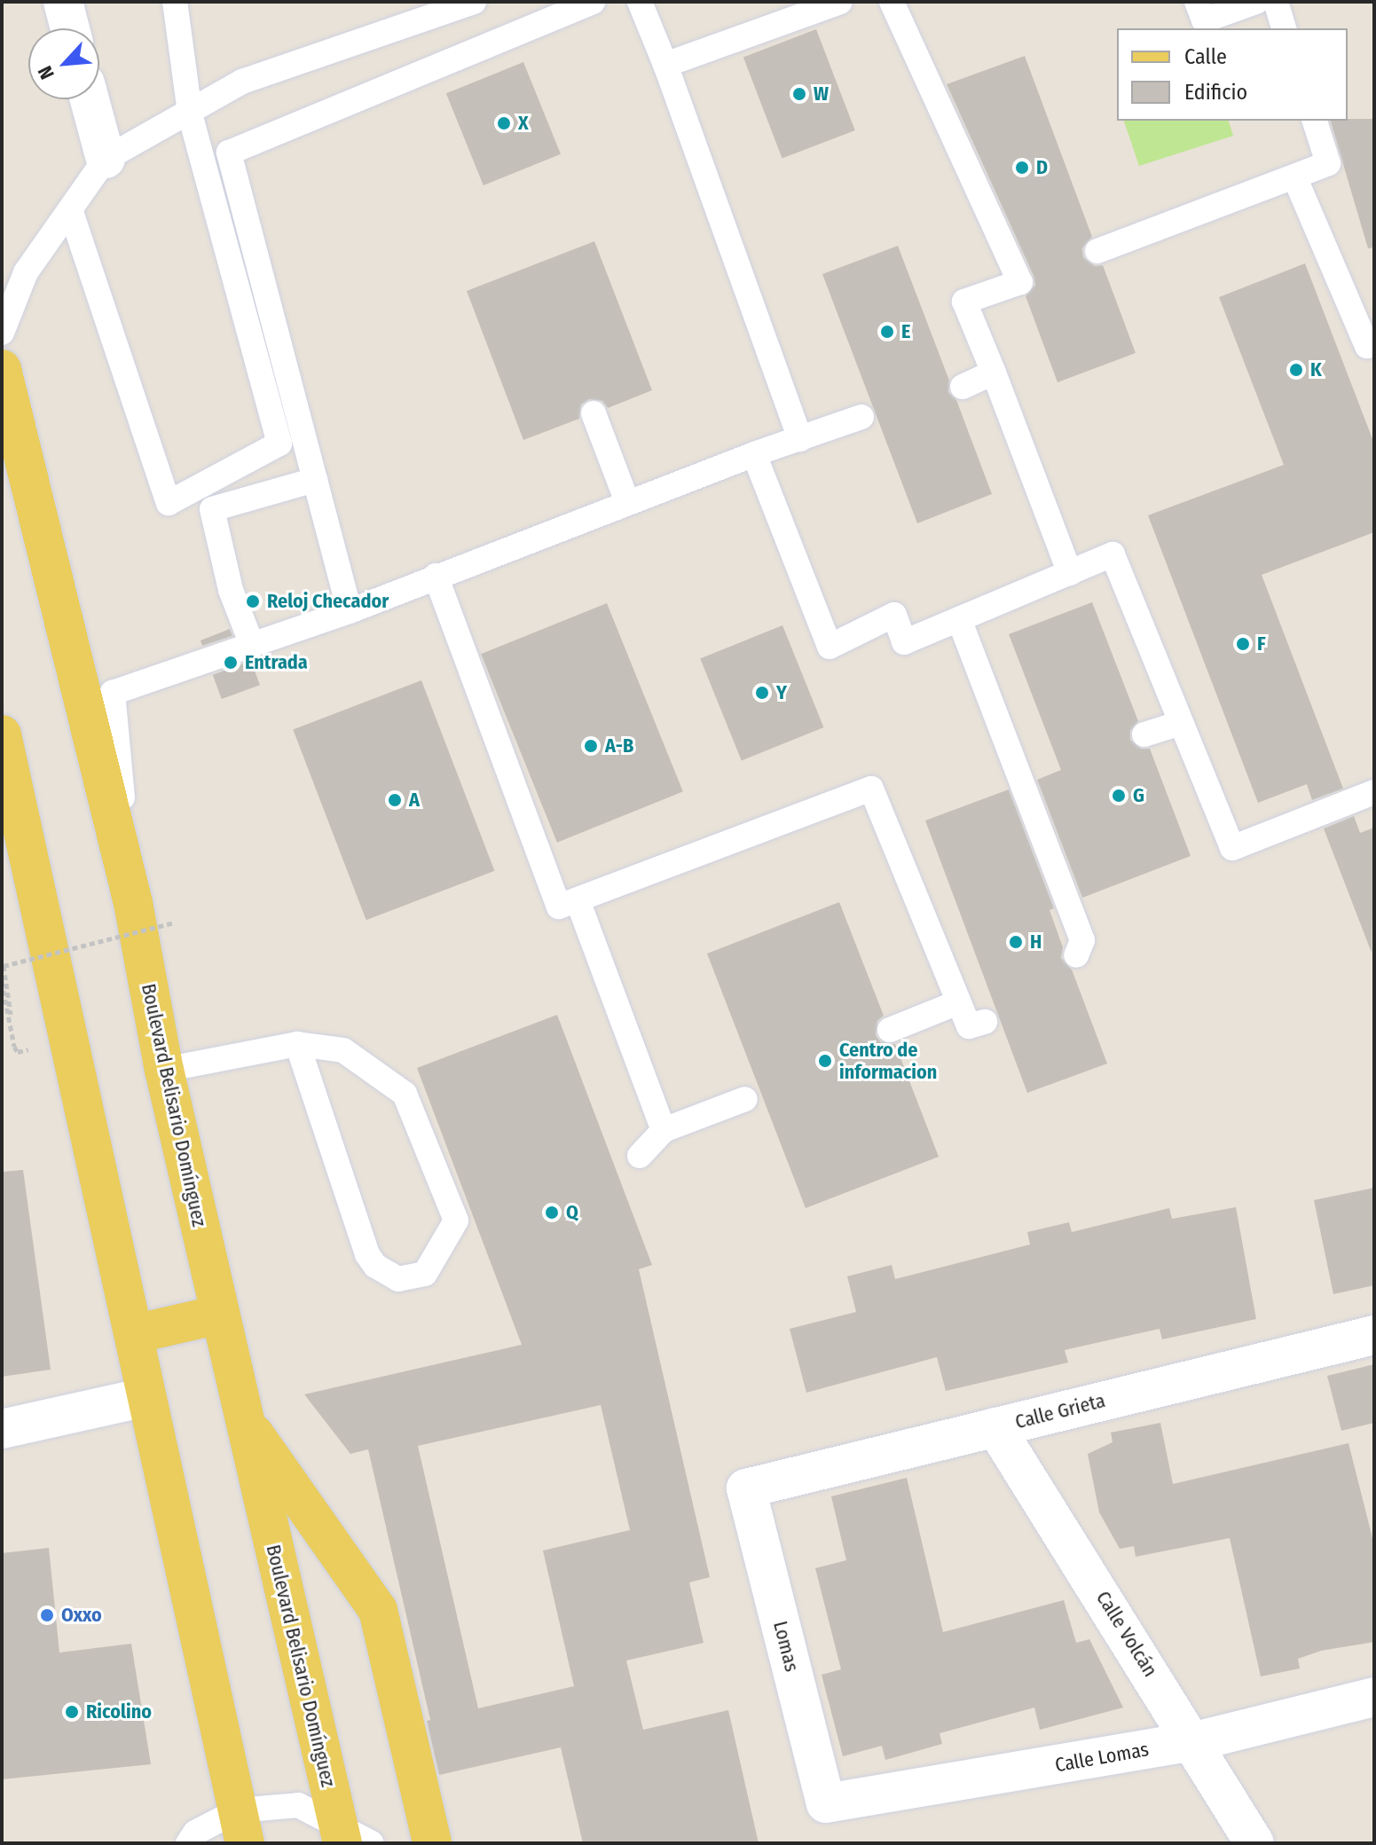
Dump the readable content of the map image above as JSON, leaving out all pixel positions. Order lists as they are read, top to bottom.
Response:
{
  "streets": {
    "main road": ["Boulevard Belisario Domínguez"],
    "street": [
      "Calle Grieta",
      "Calle Volcán",
      "Lomas",
      "Calle Lomas"
    ]
  },
  "crossings": [
    ["Calle Grieta", "Calle Volcán"],
    ["Calle Grieta", "Lomas"],
    ["Calle Volcán", "Calle Lomas"],
    ["Lomas", "Calle Lomas"]
  ],
  "places": [
    "W",
    "X",
    "D",
    "E",
    "K",
    "Reloj Checador",
    "F",
    "Entrada",
    "Y",
    "A-B",
    "G",
    "A",
    "H",
    "Centro de informacion",
    "Q",
    "Oxxo",
    "Ricolino"
  ],
  "legend": ["Calle", "Edificio"],
  "north": "bottom left"
}
